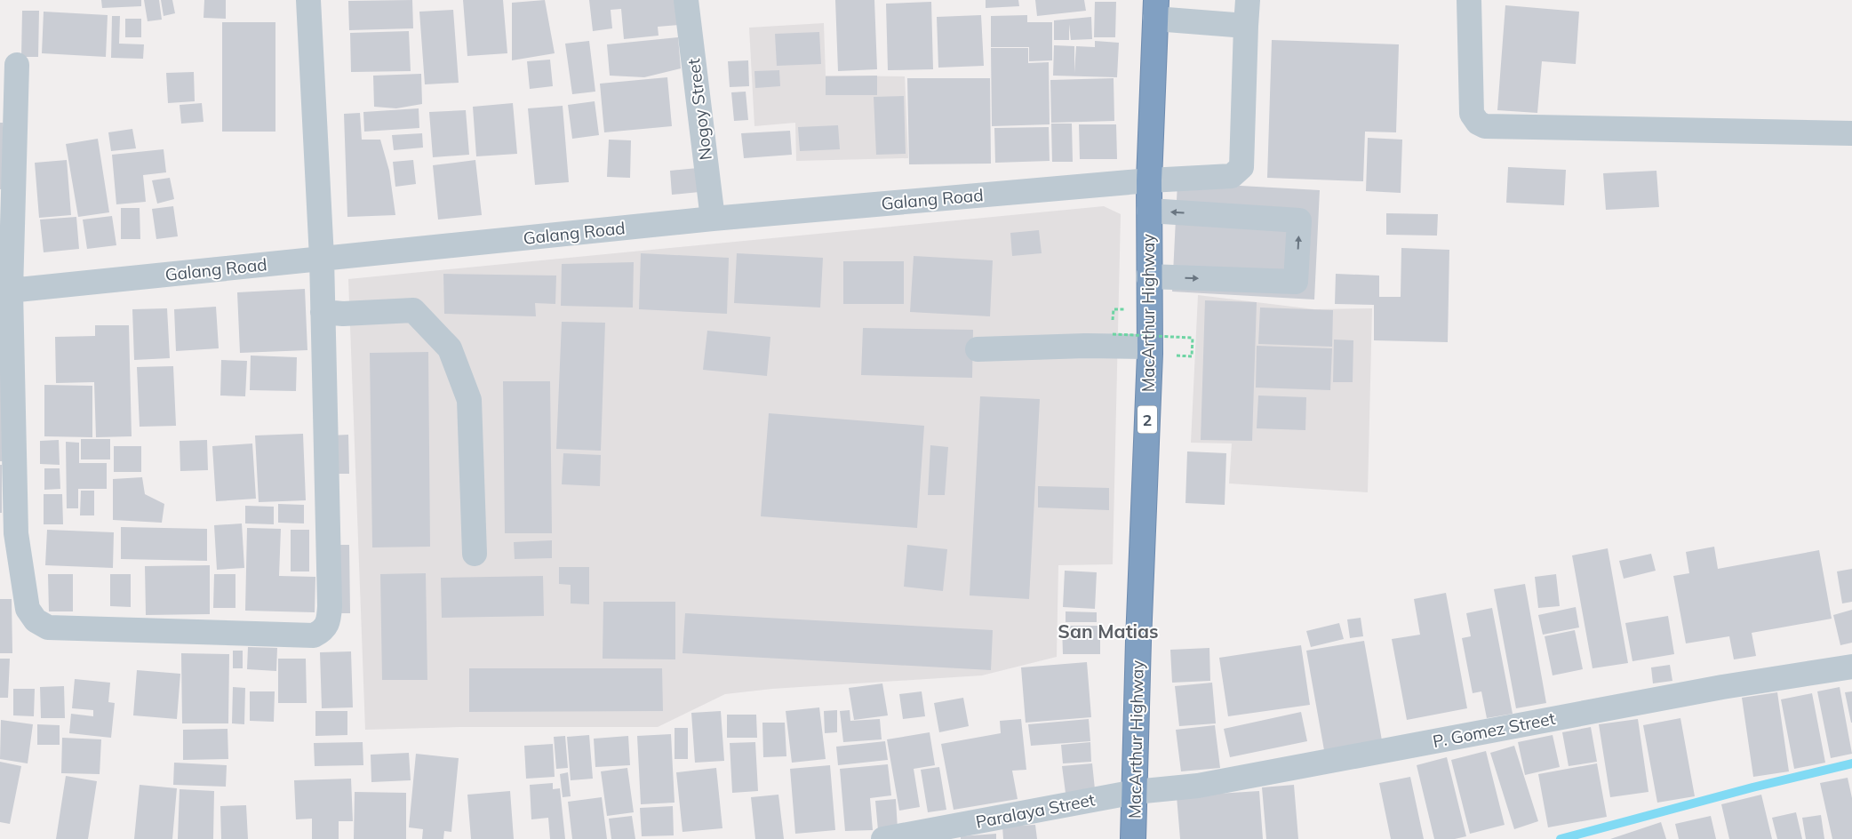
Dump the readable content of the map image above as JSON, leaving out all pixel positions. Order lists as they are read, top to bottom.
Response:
{
  "streets": {
    "highway": ["MacArthur Highway", "2"],
    "street": [
      "Nogoy Street",
      "Galang Road",
      "P. Gomez Street",
      "Paralaya Street"
    ]
  },
  "crossings": [
    ["Nogoy Street", "Galang Road"],
    ["Galang Road", "MacArthur Highway"],
    ["MacArthur Highway", "P. Gomez Street"],
    ["MacArthur Highway", "Paralaya Street"],
    ["P. Gomez Street", "Paralaya Street"]
  ],
  "districts": ["San Matias"]
}
